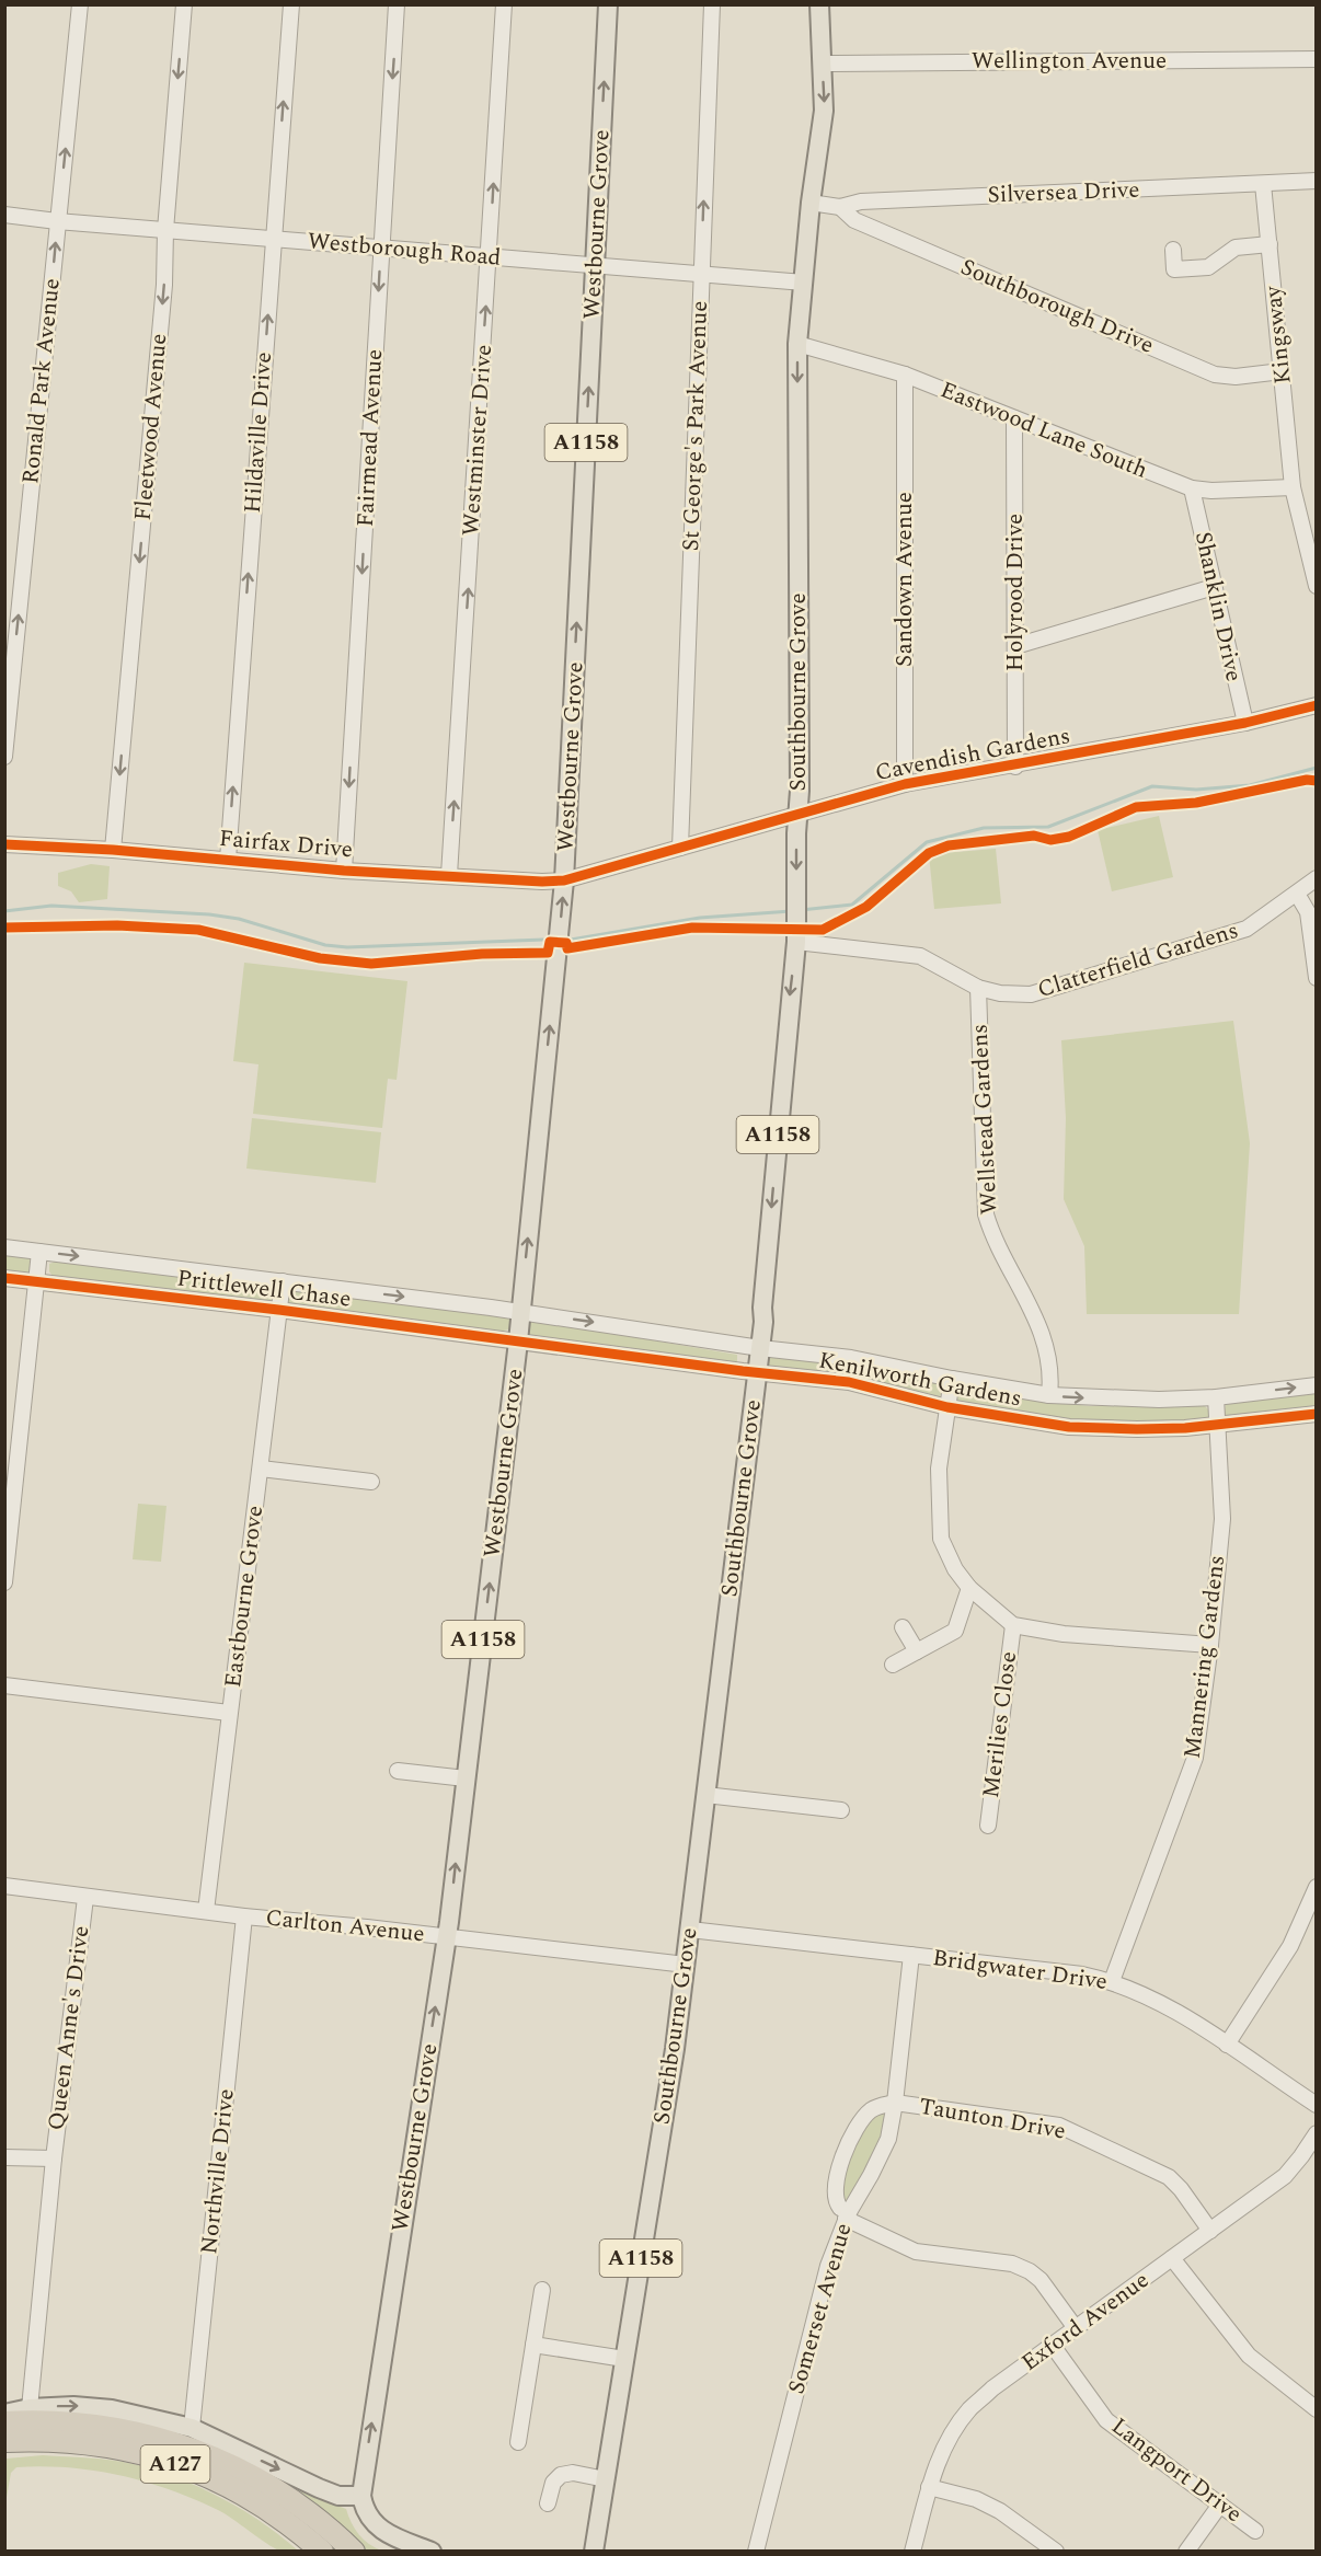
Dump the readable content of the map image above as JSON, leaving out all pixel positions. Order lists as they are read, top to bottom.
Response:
{
  "streets": {
    "highway": ["A127"],
    "main road": ["Westbourne Grove", "A1158", "Southbourne Grove"],
    "street": [
      "Wellington Avenue",
      "Silversea Drive",
      "Westborough Road",
      "Southborough Drive",
      "Kingsway",
      "Ronald Park Avenue",
      "St George's Park Avenue",
      "Fleetwood Avenue",
      "Eastwood Lane South",
      "Hildaville Drive",
      "Fairmead Avenue",
      "Westminster Drive",
      "Sandown Avenue",
      "Holyrood Drive",
      "Shanklin Drive",
      "Cavendish Gardens",
      "Fairfax Drive",
      "Clatterfield Gardens",
      "Wellstead Gardens",
      "Prittlewell Chase",
      "Kenilworth Gardens",
      "Eastbourne Grove",
      "Mannering Gardens",
      "Merilies Close",
      "Carlton Avenue",
      "Bridgwater Drive",
      "Queen Anne's Drive",
      "Taunton Drive",
      "Northville Drive",
      "Somerset Avenue",
      "Exford Avenue",
      "Langport Drive"
    ]
  },
  "crossings": [
    ["Wellington Avenue", "Southbourne Grove"],
    ["Silversea Drive", "Southborough Drive"],
    ["Silversea Drive", "Kingsway"],
    ["Silversea Drive", "Southbourne Grove"],
    ["Westbourne Grove", "Westborough Road"],
    ["Westbourne Grove", "Cavendish Gardens"],
    ["Westbourne Grove", "Fairfax Drive"],
    ["Westbourne Grove", "Prittlewell Chase"],
    ["Westbourne Grove", "Kenilworth Gardens"],
    ["Westbourne Grove", "Carlton Avenue"],
    ["Westborough Road", "Ronald Park Avenue"],
    ["Westborough Road", "St George's Park Avenue"],
    ["Westborough Road", "Fleetwood Avenue"],
    ["Westborough Road", "Hildaville Drive"],
    ["Westborough Road", "Fairmead Avenue"],
    ["Westborough Road", "Westminster Drive"],
    ["Westborough Road", "Southbourne Grove"],
    ["Southborough Drive", "Kingsway"],
    ["Kingsway", "Eastwood Lane South"],
    ["St George's Park Avenue", "Cavendish Gardens"],
    ["Fleetwood Avenue", "Fairfax Drive"],
    ["Eastwood Lane South", "Sandown Avenue"],
    ["Eastwood Lane South", "Holyrood Drive"],
    ["Eastwood Lane South", "Shanklin Drive"],
    ["Eastwood Lane South", "Southbourne Grove"],
    ["Hildaville Drive", "Fairfax Drive"],
    ["Fairmead Avenue", "Fairfax Drive"],
    ["Westminster Drive", "Fairfax Drive"],
    ["Sandown Avenue", "Cavendish Gardens"],
    ["Holyrood Drive", "Cavendish Gardens"],
    ["Shanklin Drive", "Cavendish Gardens"],
    ["Southbourne Grove", "Cavendish Gardens"],
    ["Southbourne Grove", "Clatterfield Gardens"],
    ["Southbourne Grove", "Kenilworth Gardens"],
    ["Southbourne Grove", "Carlton Avenue"],
    ["Southbourne Grove", "Bridgwater Drive"],
    ["Cavendish Gardens", "Fairfax Drive"],
    ["Clatterfield Gardens", "Wellstead Gardens"],
    ["Wellstead Gardens", "Kenilworth Gardens"],
    ["Prittlewell Chase", "Kenilworth Gardens"],
    ["Prittlewell Chase", "Eastbourne Grove"],
    ["Kenilworth Gardens", "Mannering Gardens"],
    ["Eastbourne Grove", "Carlton Avenue"],
    ["Mannering Gardens", "Bridgwater Drive"],
    ["Carlton Avenue", "Queen Anne's Drive"],
    ["Carlton Avenue", "Northville Drive"],
    ["Bridgwater Drive", "Somerset Avenue"],
    ["Taunton Drive", "Somerset Avenue"],
    ["Taunton Drive", "Exford Avenue"],
    ["Exford Avenue", "Langport Drive"]
  ],
  "one_way": [
    "Westbourne Grove",
    "Ronald Park Avenue",
    "Fleetwood Avenue",
    "Hildaville Drive",
    "Fairmead Avenue",
    "Westminster Drive",
    "Southbourne Grove"
  ]
}
